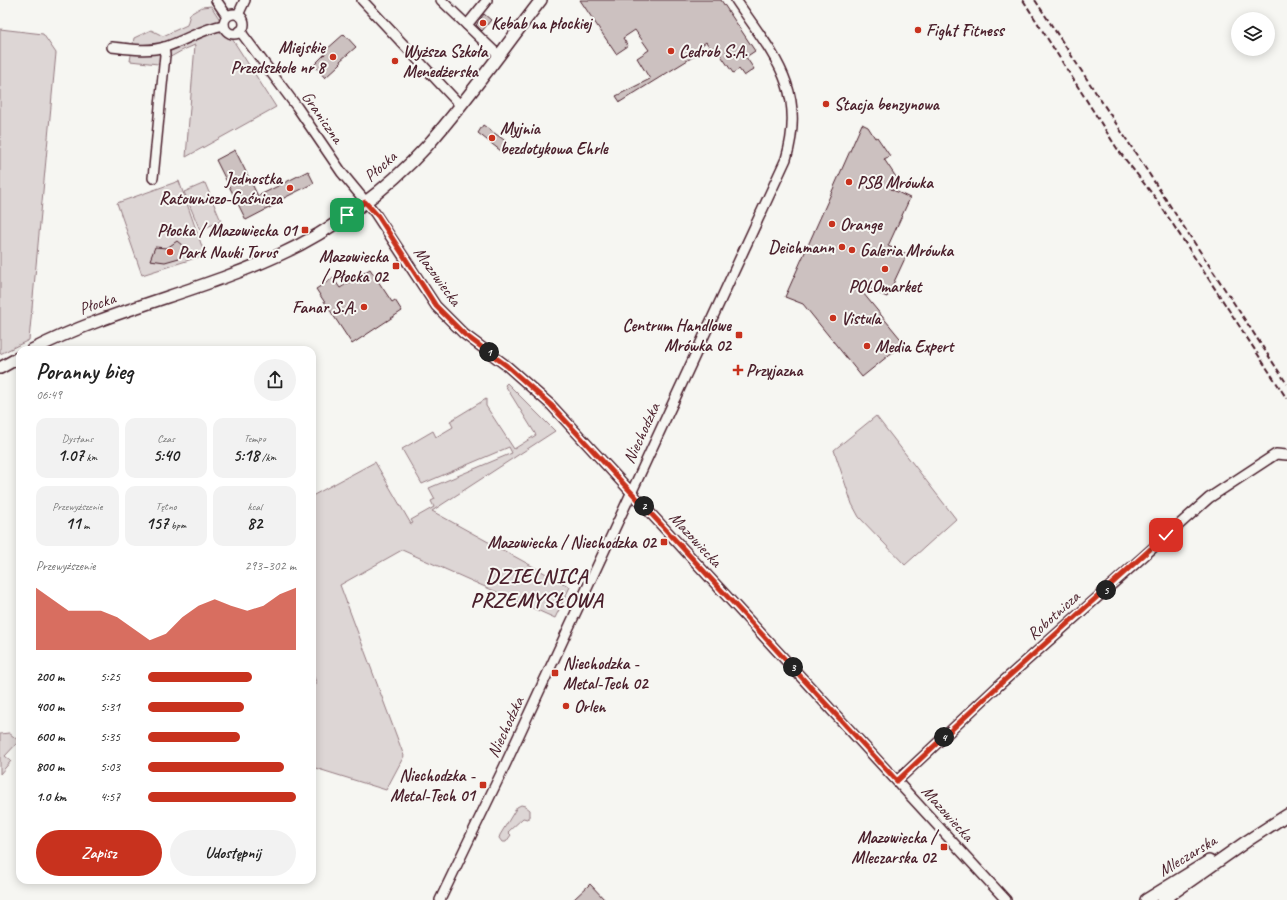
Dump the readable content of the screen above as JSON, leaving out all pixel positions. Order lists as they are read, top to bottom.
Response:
{
  "streets": {
    "main road": ["Płocka", "Mleczarska"],
    "street": [
      "Graniczna",
      "Mazowiecka",
      "Niechodzka",
      "Robotnicza"
    ]
  },
  "crossings": [
    ["Graniczna", "Płocka"],
    ["Graniczna", "Mazowiecka"],
    ["Płocka", "Mazowiecka"],
    ["Mazowiecka", "Niechodzka"],
    ["Mazowiecka", "Robotnicza"]
  ],
  "districts": ["DZIELNICA PRZEMYSŁOWA"],
  "places": {
    "other": [
      "Kebab na płockiej",
      "Fight Fitness",
      "Cedrob S.A.",
      "Miejskie Przedszkole nr 8",
      "Wyższa Szkoła Menedżerska",
      "Stacja benzynowa",
      "Myjnia bezdotykowa Ehrle",
      "PSB Mrówka",
      "Jednostka Ratowniczo-Gaśnicza",
      "Orange",
      "Deichmann",
      "Galeria Mrówka",
      "Park Nauki Torus",
      "POLOmarket",
      "Fanar S.A.",
      "Vistula",
      "Media Expert",
      "Orlen"
    ],
    "transit": [
      "Płocka / Mazowiecka 01",
      "Mazowiecka / Płocka 02",
      "Centrum Handlowe Mrówka 02",
      "Mazowiecka / Niechodzka 02",
      "Niechodzka - Metal-Tech 02",
      "Niechodzka - Metal-Tech 01",
      "Mazowiecka / Mleczarska 02"
    ],
    "health": ["Przyjazna"]
  },
  "page": {
    "pins": [
      "1",
      "2",
      "5",
      "3",
      "4"
    ],
    "heading": ["Poranny bieg", "06:49"],
    "stats": [
      ["Dystans", "1.07 km"],
      ["Czas", "5:40"],
      ["Tempo", "5:18 /km"],
      ["Przewyższenie", "11 m"],
      ["Tętno", "157 bpm"],
      ["kcal", "82"]
    ],
    "chart": ["Przewyższenie", "293–302 m"],
    "list": [
      {
        "name": "200 m",
        "note": "5:25"
      },
      {
        "name": "400 m",
        "note": "5:31"
      },
      {
        "name": "600 m",
        "note": "5:35"
      },
      {
        "name": "800 m",
        "note": "5:03"
      },
      {
        "name": "1.0 km",
        "note": "4:57"
      }
    ],
    "buttons": ["Zapisz", "Udostępnij"]
  }
}
